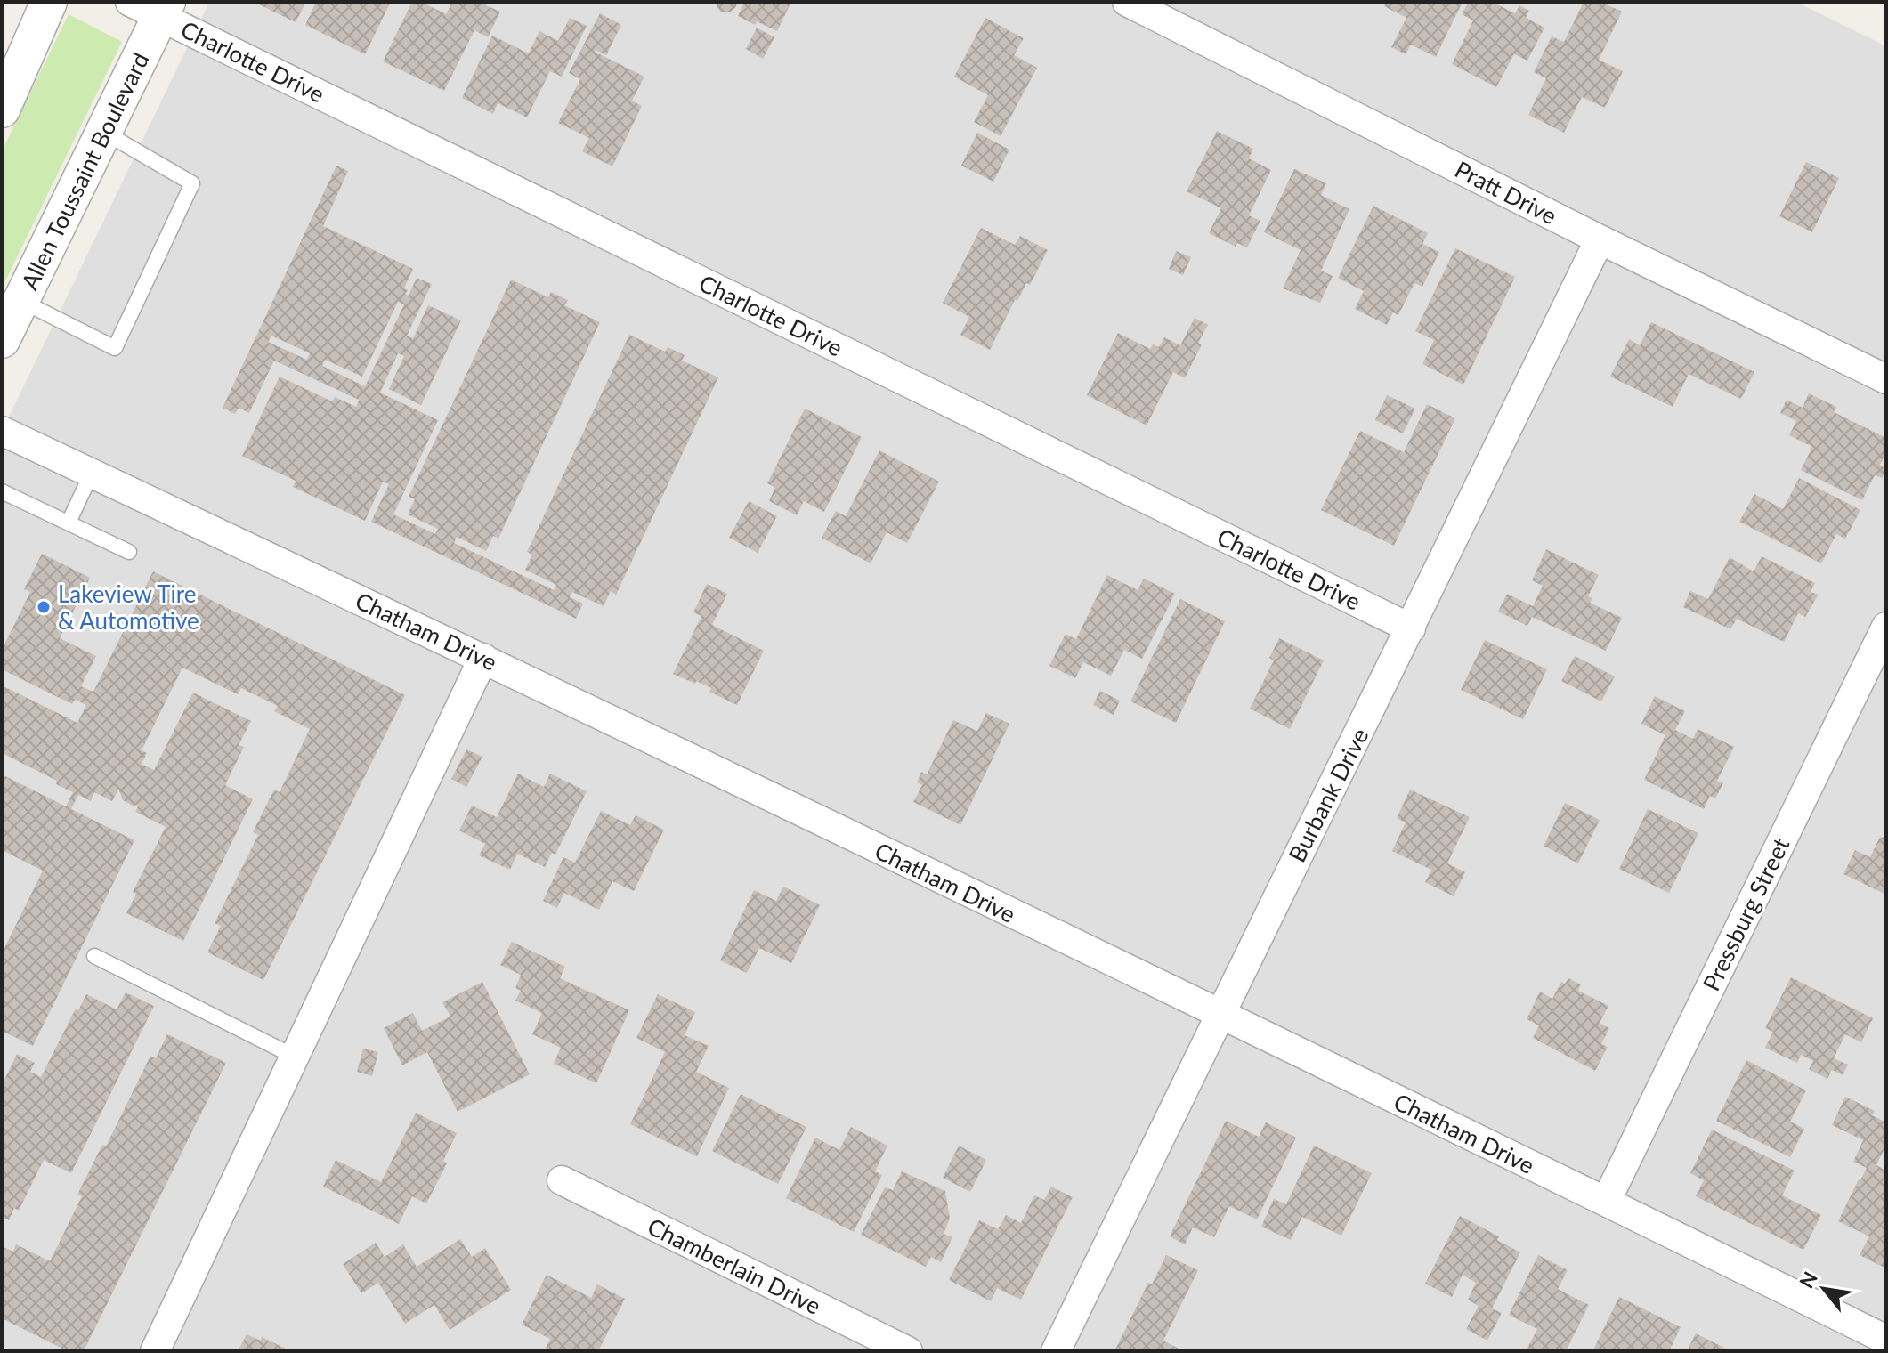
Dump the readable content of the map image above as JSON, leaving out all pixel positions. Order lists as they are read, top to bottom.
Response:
{
  "streets": {
    "street": [
      "Charlotte Drive",
      "Allen Toussaint Boulevard",
      "Pratt Drive",
      "Chatham Drive",
      "Burbank Drive",
      "Pressburg Street",
      "Chamberlain Drive"
    ]
  },
  "crossings": [
    ["Charlotte Drive", "Allen Toussaint Boulevard"],
    ["Charlotte Drive", "Burbank Drive"],
    ["Pratt Drive", "Burbank Drive"],
    ["Chatham Drive", "Burbank Drive"],
    ["Chatham Drive", "Pressburg Street"]
  ],
  "places": ["Lakeview Tire & Automotive"],
  "north": "top left"
}
